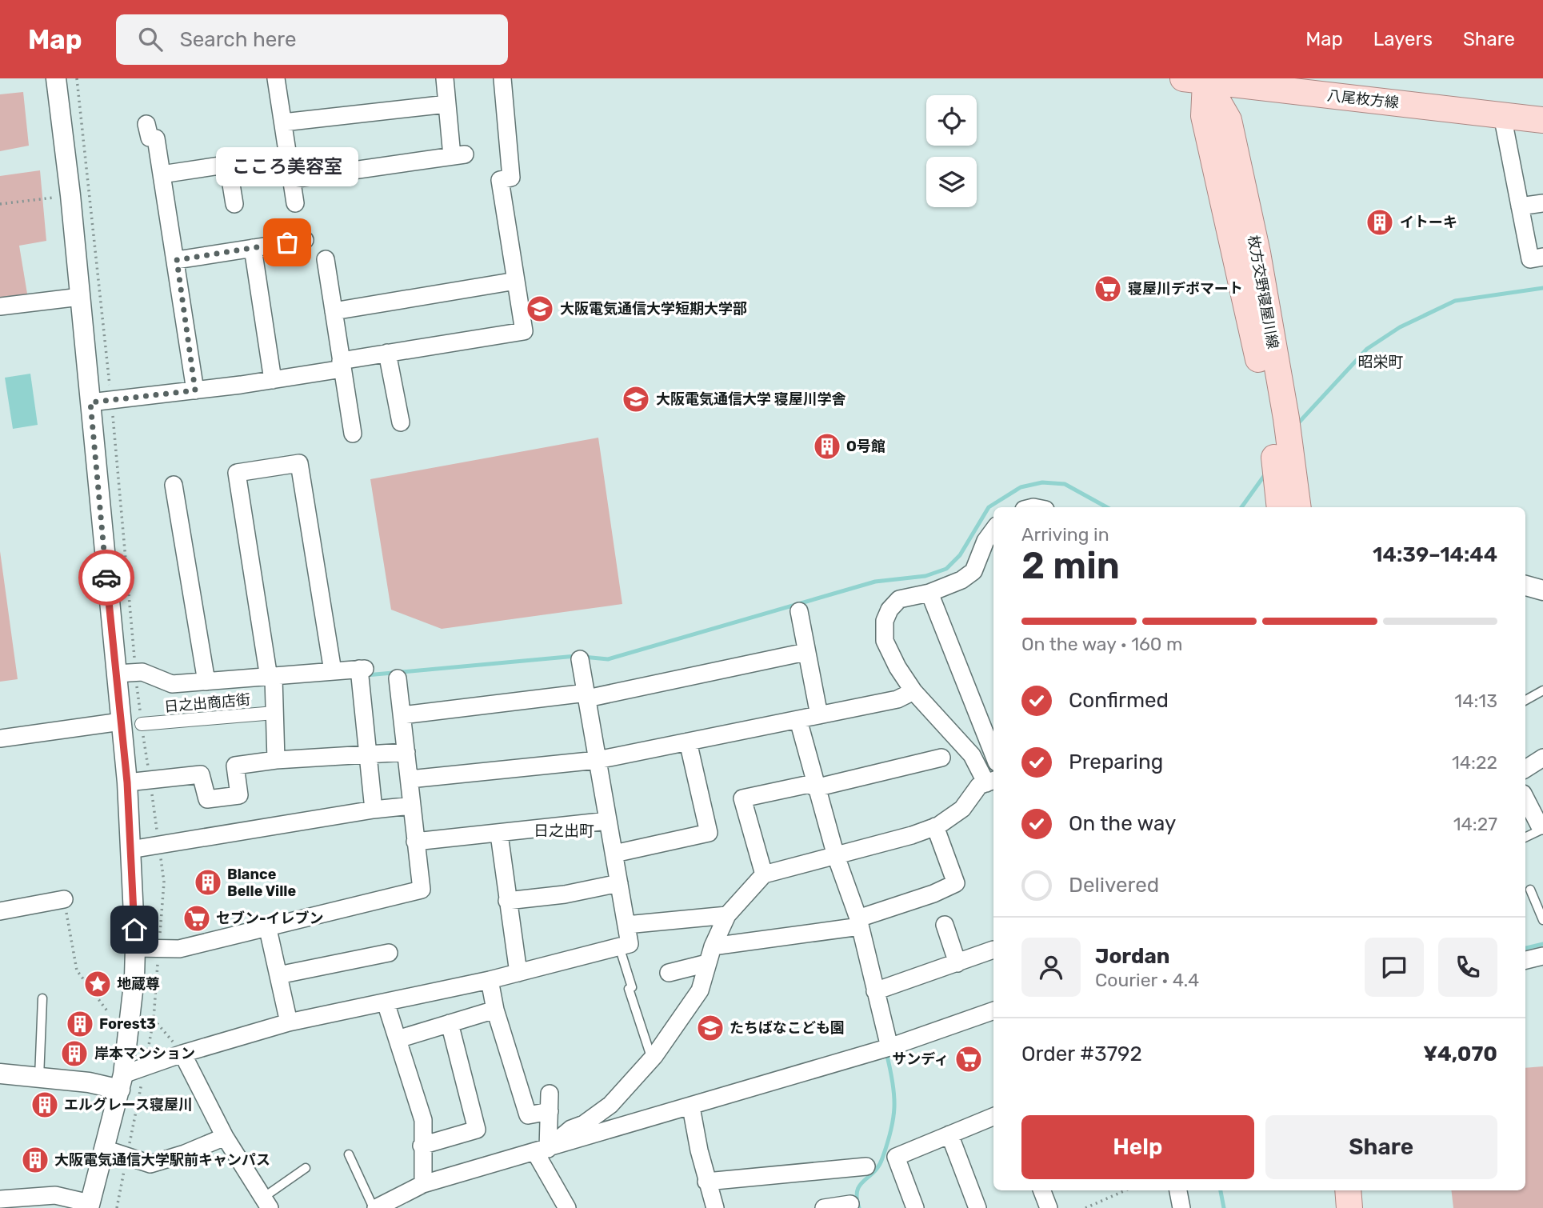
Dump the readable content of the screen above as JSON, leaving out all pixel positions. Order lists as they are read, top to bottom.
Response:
{
  "streets": {
    "main road": ["八尾枚方線", "枚方交野寝屋川線"],
    "street": ["日之出商店街"]
  },
  "crossings": [
    ["八尾枚方線", "枚方交野寝屋川線"]
  ],
  "districts": ["昭栄町", "日之出町"],
  "places": {
    "building": [
      "イトーキ",
      "O号館",
      "Blance Belle Ville",
      "Forest3",
      "岸本マンション",
      "エルグレース寝屋川",
      "大阪電気通信大学駅前キャンパス"
    ],
    "other": ["こころ美容室"],
    "supermarket": ["寝屋川デポマート", "セブン-イレブン", "サンディ"],
    "school or university": ["大阪電気通信大学短期大学部", "大阪電気通信大学 寝屋川学舎", "たちばなこども園"],
    "place": ["地蔵尊"]
  },
  "page": {
    "header": "Map",
    "search": "Search here",
    "nav": ["Map", "Layers", "Share"],
    "bubble": "こころ美容室",
    "heading": ["2 min", "Arriving in", "14:39–14:44"],
    "panel": [
      "Jordan",
      "Courier · 4.4",
      "Order #3792",
      "¥4,070"
    ],
    "bar": "On the way · 160 m",
    "list": [
      ["Confirmed", "14:13"],
      ["Preparing", "14:22"],
      ["On the way", "14:27"],
      "Delivered"
    ],
    "buttons": ["Help", "Share"]
  }
}
